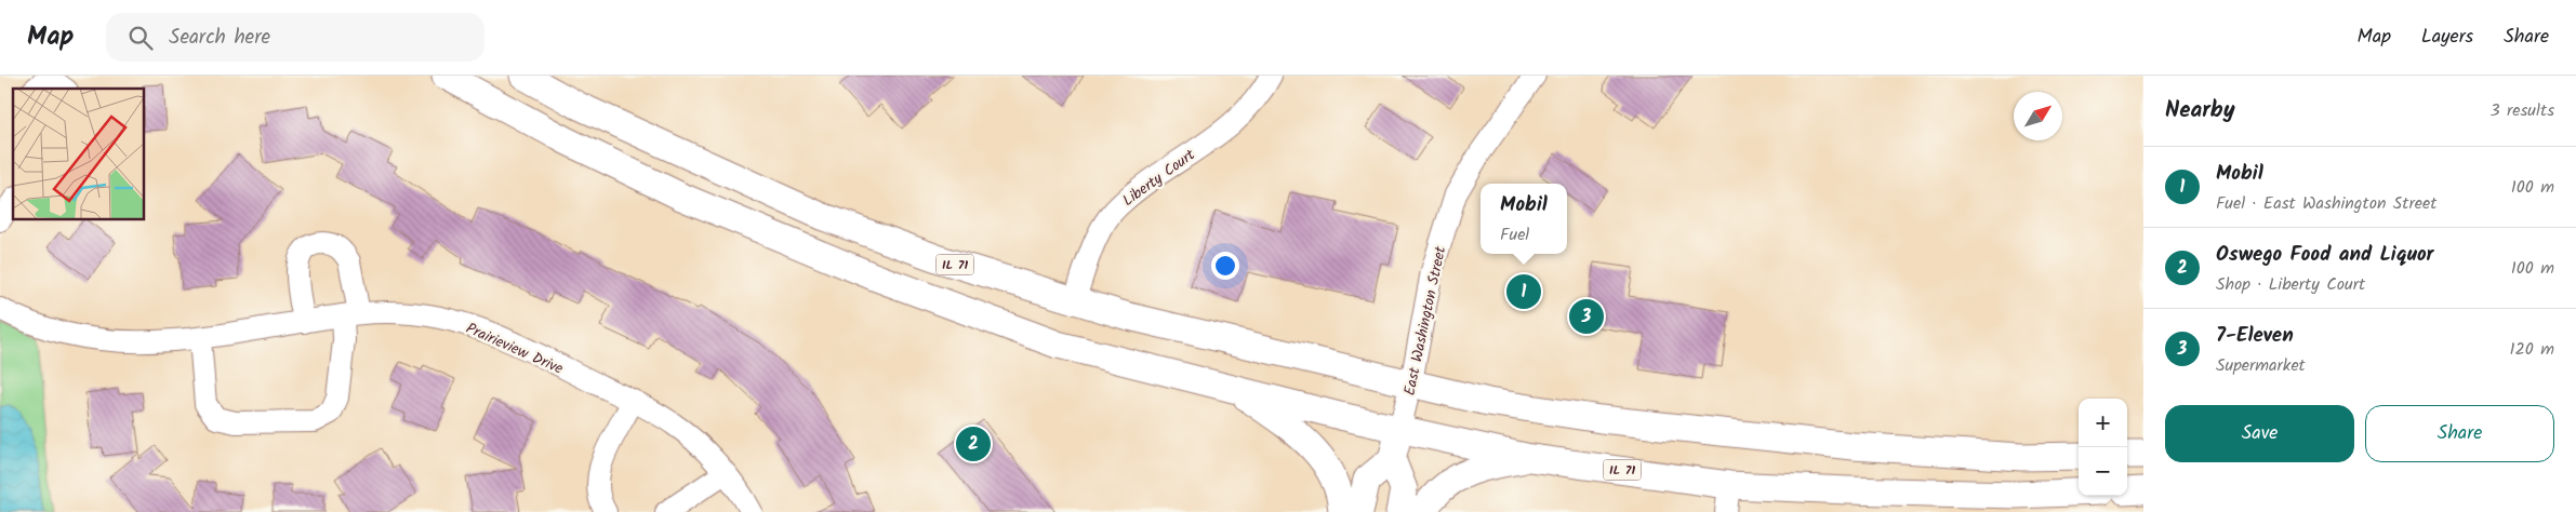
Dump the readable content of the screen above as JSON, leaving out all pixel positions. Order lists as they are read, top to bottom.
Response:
{
  "streets": {
    "main road": ["IL 71"],
    "street": ["Liberty Court", "East Washington Street", "Prairieview Drive"]
  },
  "crossings": [
    ["Liberty Court", "IL 71"],
    ["IL 71", "East Washington Street"]
  ],
  "north": "top right",
  "page": {
    "header": "Map",
    "search": "Search here",
    "nav": ["Map", "Layers", "Share"],
    "heading": ["Nearby", "3 results"],
    "list": [
      {
        "mark": "1",
        "name": "Mobil",
        "note": "Fuel · East Washington Street",
        "value": "100 m"
      },
      {
        "mark": "2",
        "name": "Oswego Food and Liquor",
        "note": "Shop · Liberty Court",
        "value": "100 m"
      },
      {
        "mark": "3",
        "name": "7-Eleven",
        "note": "Supermarket",
        "value": "120 m"
      }
    ],
    "popup": ["Mobil", "Fuel"],
    "pins": ["1", "3", "2"],
    "buttons": ["Save", "Share"],
    "map_buttons": ["+", "−"]
  }
}
